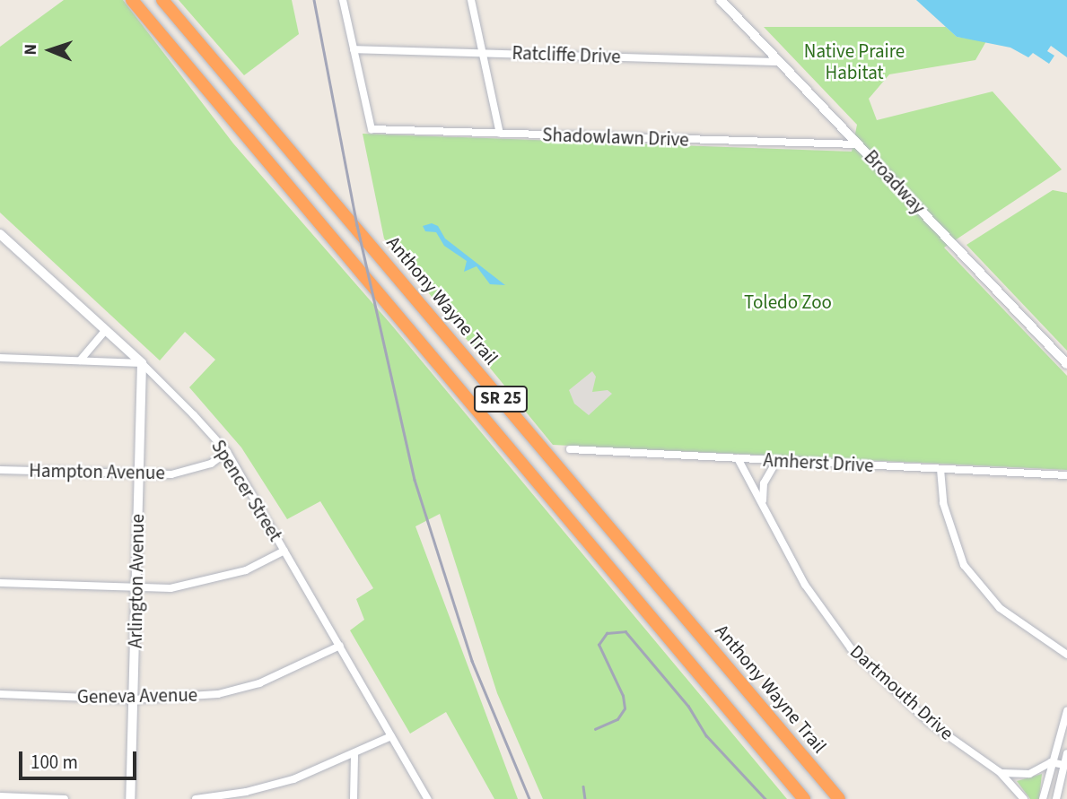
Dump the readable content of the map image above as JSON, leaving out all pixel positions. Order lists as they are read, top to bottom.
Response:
{
  "streets": {
    "highway": ["Anthony Wayne Trail", "SR 25"],
    "street": [
      "Ratcliffe Drive",
      "Shadowlawn Drive",
      "Broadway",
      "Amherst Drive",
      "Hampton Avenue",
      "Spencer Street",
      "Arlington Avenue",
      "Dartmouth Drive",
      "Geneva Avenue"
    ]
  },
  "crossings": [
    ["Ratcliffe Drive", "Shadowlawn Drive"],
    ["Ratcliffe Drive", "Broadway"],
    ["Shadowlawn Drive", "Broadway"],
    ["Amherst Drive", "Dartmouth Drive"],
    ["Hampton Avenue", "Spencer Street"],
    ["Hampton Avenue", "Arlington Avenue"],
    ["Spencer Street", "Arlington Avenue"],
    ["Spencer Street", "Geneva Avenue"],
    ["Arlington Avenue", "Geneva Avenue"]
  ],
  "parks": ["Native Praire Habitat", "Toledo Zoo"],
  "scale_bar": "100 m",
  "north": "left"
}
